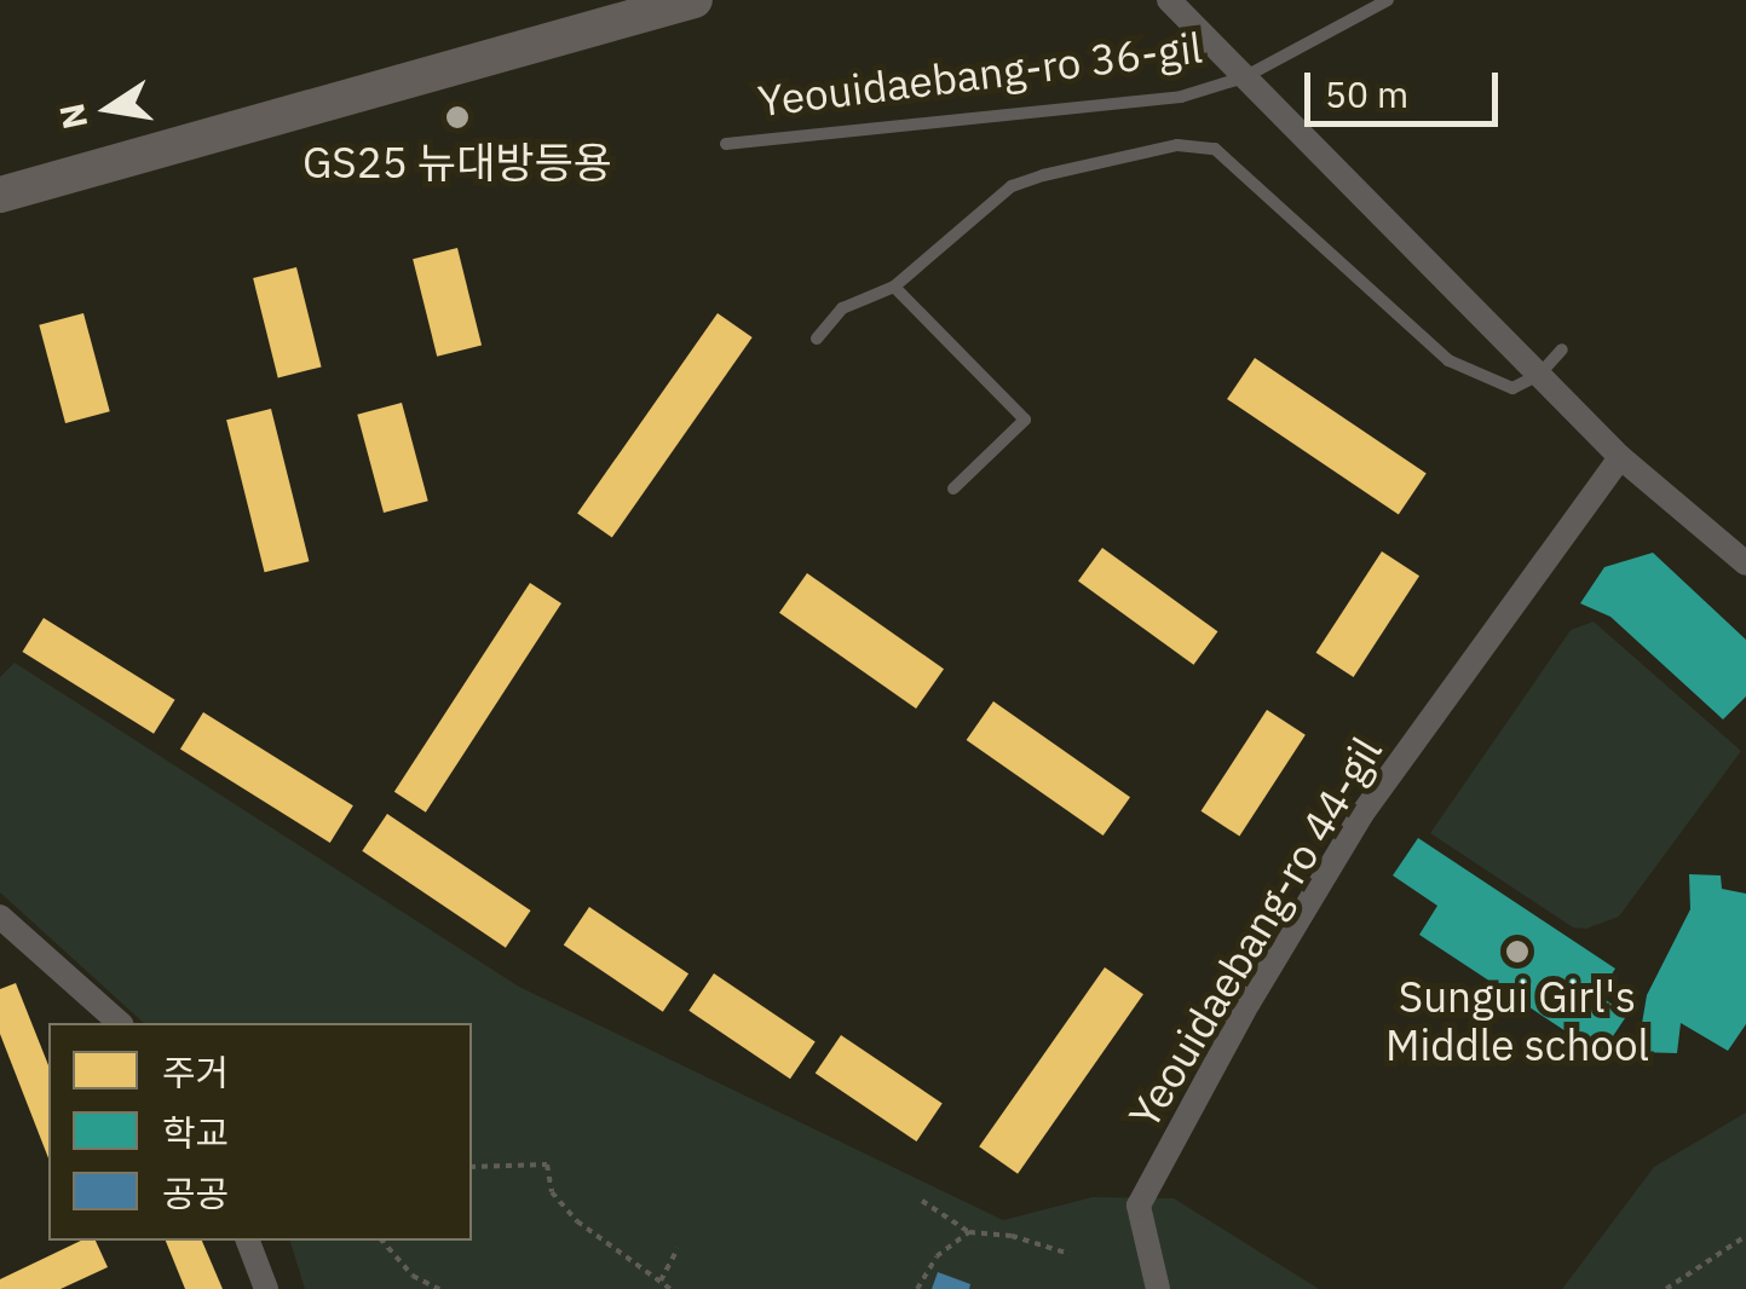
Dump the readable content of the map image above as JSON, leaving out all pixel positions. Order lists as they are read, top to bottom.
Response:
{
  "streets": {
    "street": ["Yeouidaebang-ro 36-gil", "Yeouidaebang-ro 44-gil"]
  },
  "crossings": [
    ["Yeouidaebang-ro 36-gil", "Yeouidaebang-ro 44-gil"]
  ],
  "places": ["GS25 뉴대방등용", "Sungui Girl's Middle school"],
  "legend": ["주거", "학교", "공공"],
  "scale_bar": "50 m",
  "north": "left"
}
